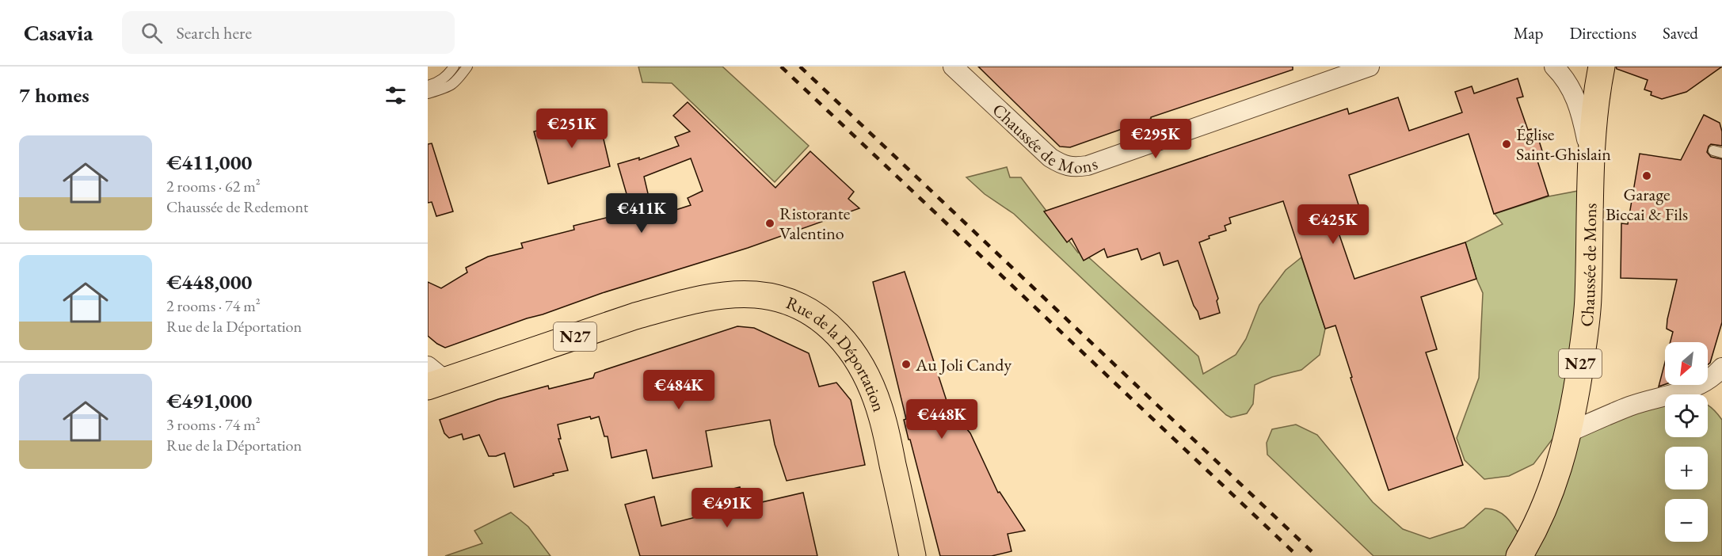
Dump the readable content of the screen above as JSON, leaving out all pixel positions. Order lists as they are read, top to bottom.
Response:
{
  "streets": {
    "main road": ["Chaussée de Mons", "N27", "Rue de la Déportation"]
  },
  "places": [
    "Église Saint-Ghislain",
    "Garage Biccai & Fils",
    "Ristorante Valentino",
    "Au Joli Candy"
  ],
  "north": "bottom left",
  "page": {
    "header": "Casavia",
    "search": "Search here",
    "nav": ["Map", "Directions", "Saved"],
    "heading": "7 homes",
    "price": [
      "€251K",
      "€295K",
      "€411K",
      "€425K",
      "€484K",
      "€448K",
      "€491K"
    ],
    "list": [
      {
        "name": "€411,000",
        "note": "2 rooms · 62 m² · Chaussée de Redemont"
      },
      {
        "name": "€448,000",
        "note": "2 rooms · 74 m² · Rue de la Déportation"
      },
      {
        "name": "€491,000",
        "note": "3 rooms · 74 m² · Rue de la Déportation"
      }
    ],
    "map_buttons": ["+", "−"]
  }
}
